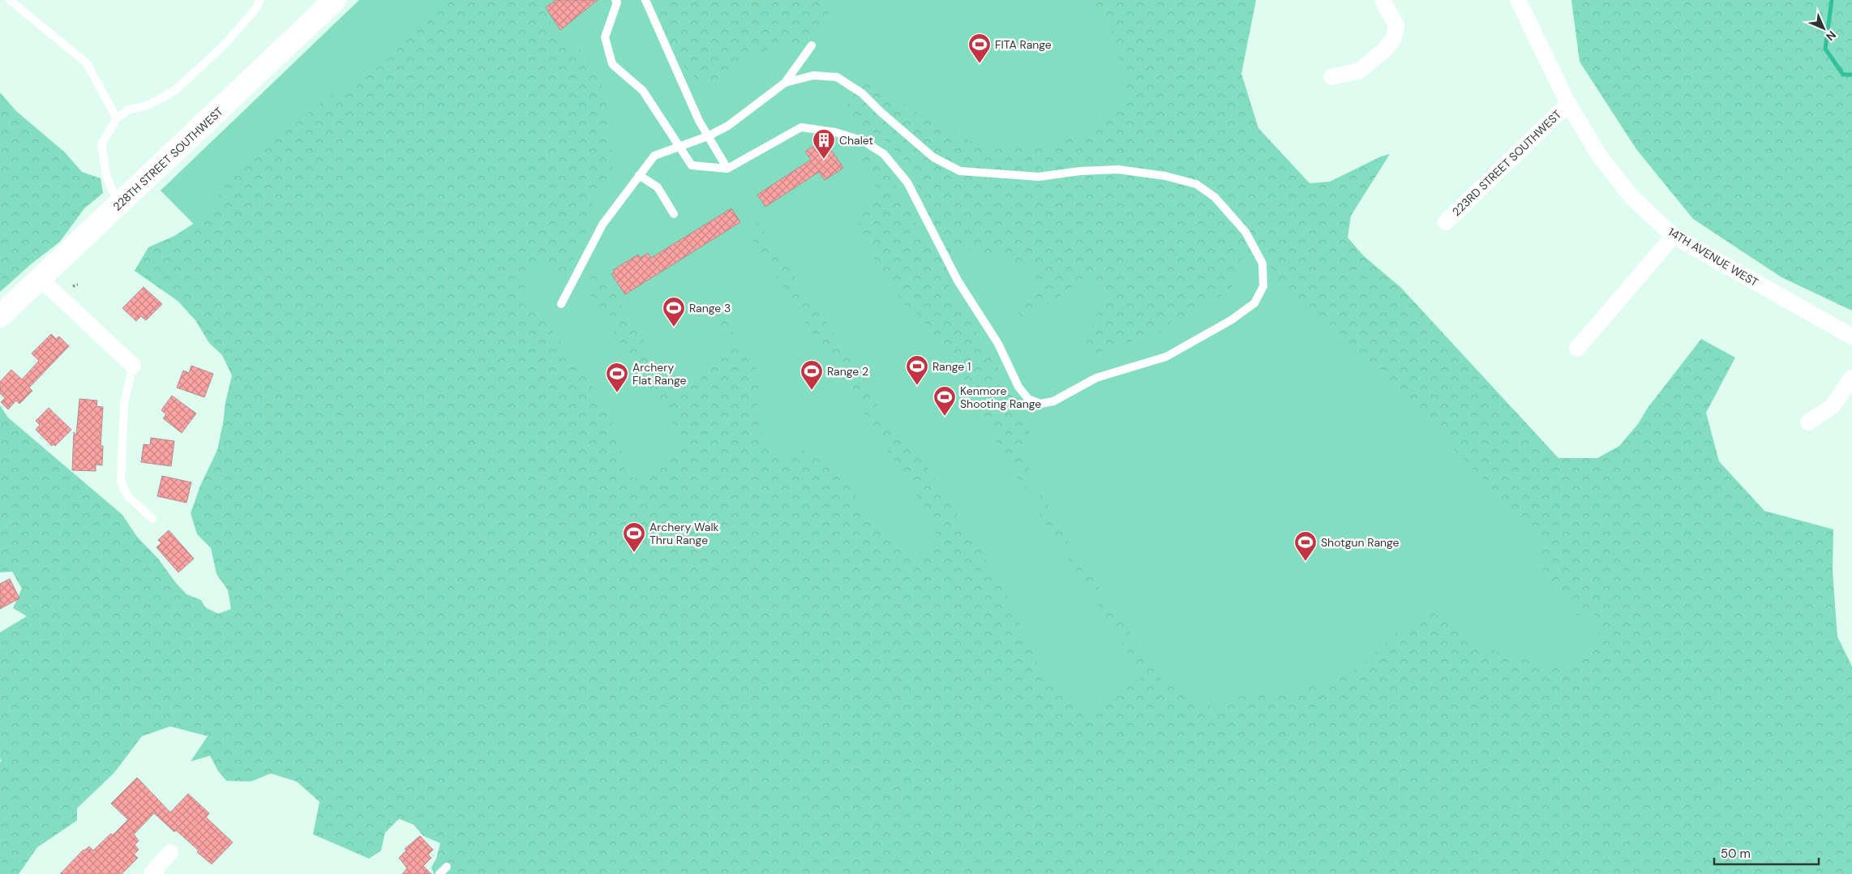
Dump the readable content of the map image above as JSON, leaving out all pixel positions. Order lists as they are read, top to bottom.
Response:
{
  "streets": {
    "main road": ["228TH STREET SOUTHWEST"],
    "street": ["223RD STREET SOUTHWEST", "14TH AVENUE WEST"]
  },
  "crossings": [
    ["223RD STREET SOUTHWEST", "14TH AVENUE WEST"]
  ],
  "places": {
    "sports": [
      "FITA Range",
      "Range 3",
      "Range 1",
      "Range 2",
      "Archery Flat Range",
      "Kenmore Shooting Range",
      "Archery Walk Thru Range",
      "Shotgun Range"
    ],
    "building": ["Chalet"]
  },
  "scale_bar": "50 m",
  "north": "bottom right"
}
